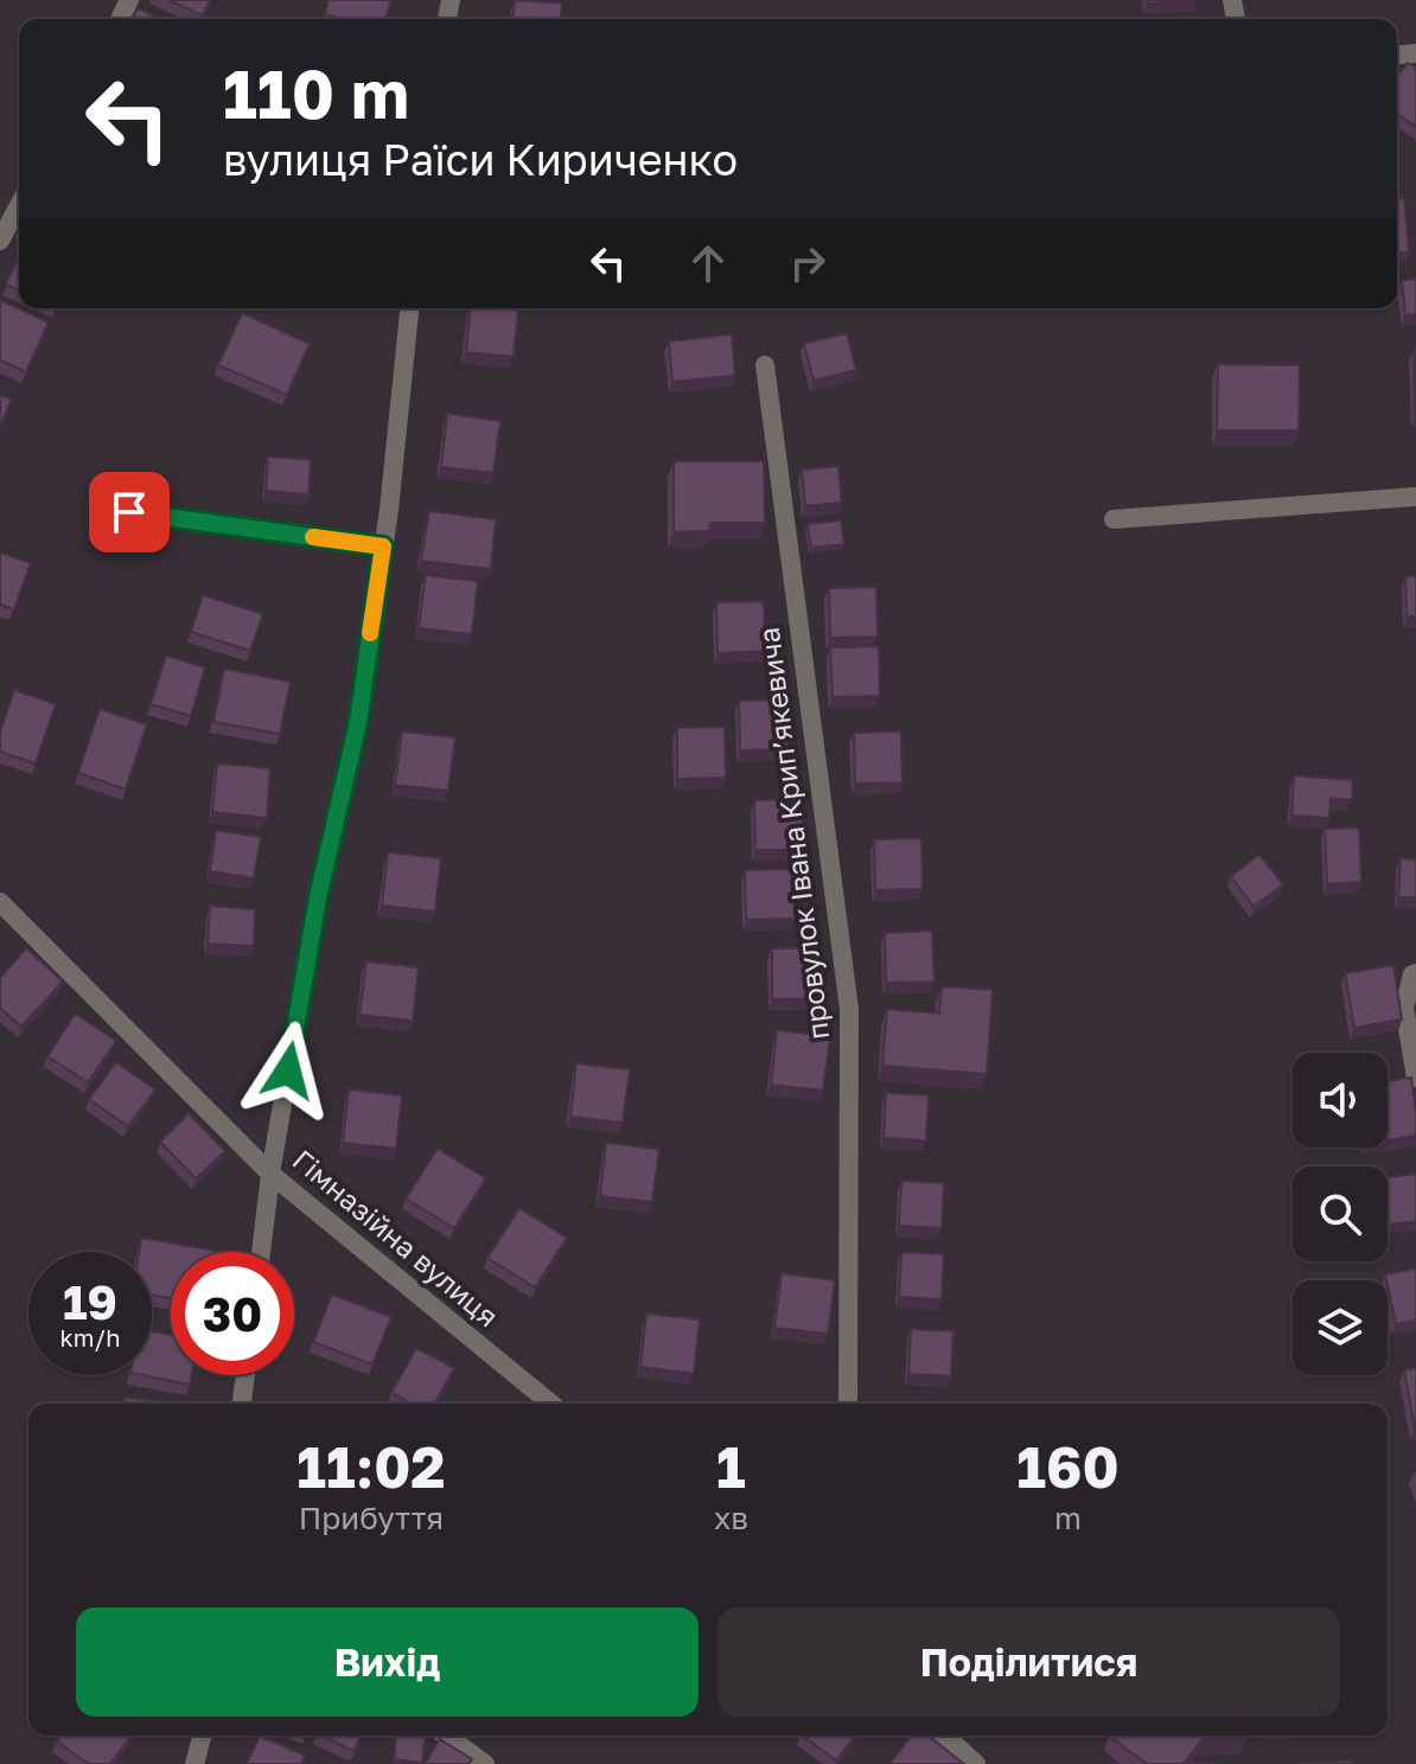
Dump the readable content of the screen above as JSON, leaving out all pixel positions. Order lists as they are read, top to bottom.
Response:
{
  "streets": {
    "street": ["провулок Івана Крипʼякевича", "Гімназійна вулиця"]
  },
  "page": {
    "turn": ["110 m", "вулиця Раїси Кириченко"],
    "speed": "19 km/h",
    "limit": "30",
    "eta": [
      "11:02",
      "Прибуття",
      "1",
      "хв",
      "160",
      "m"
    ],
    "buttons": ["Вихід", "Поділитися"]
  }
}
